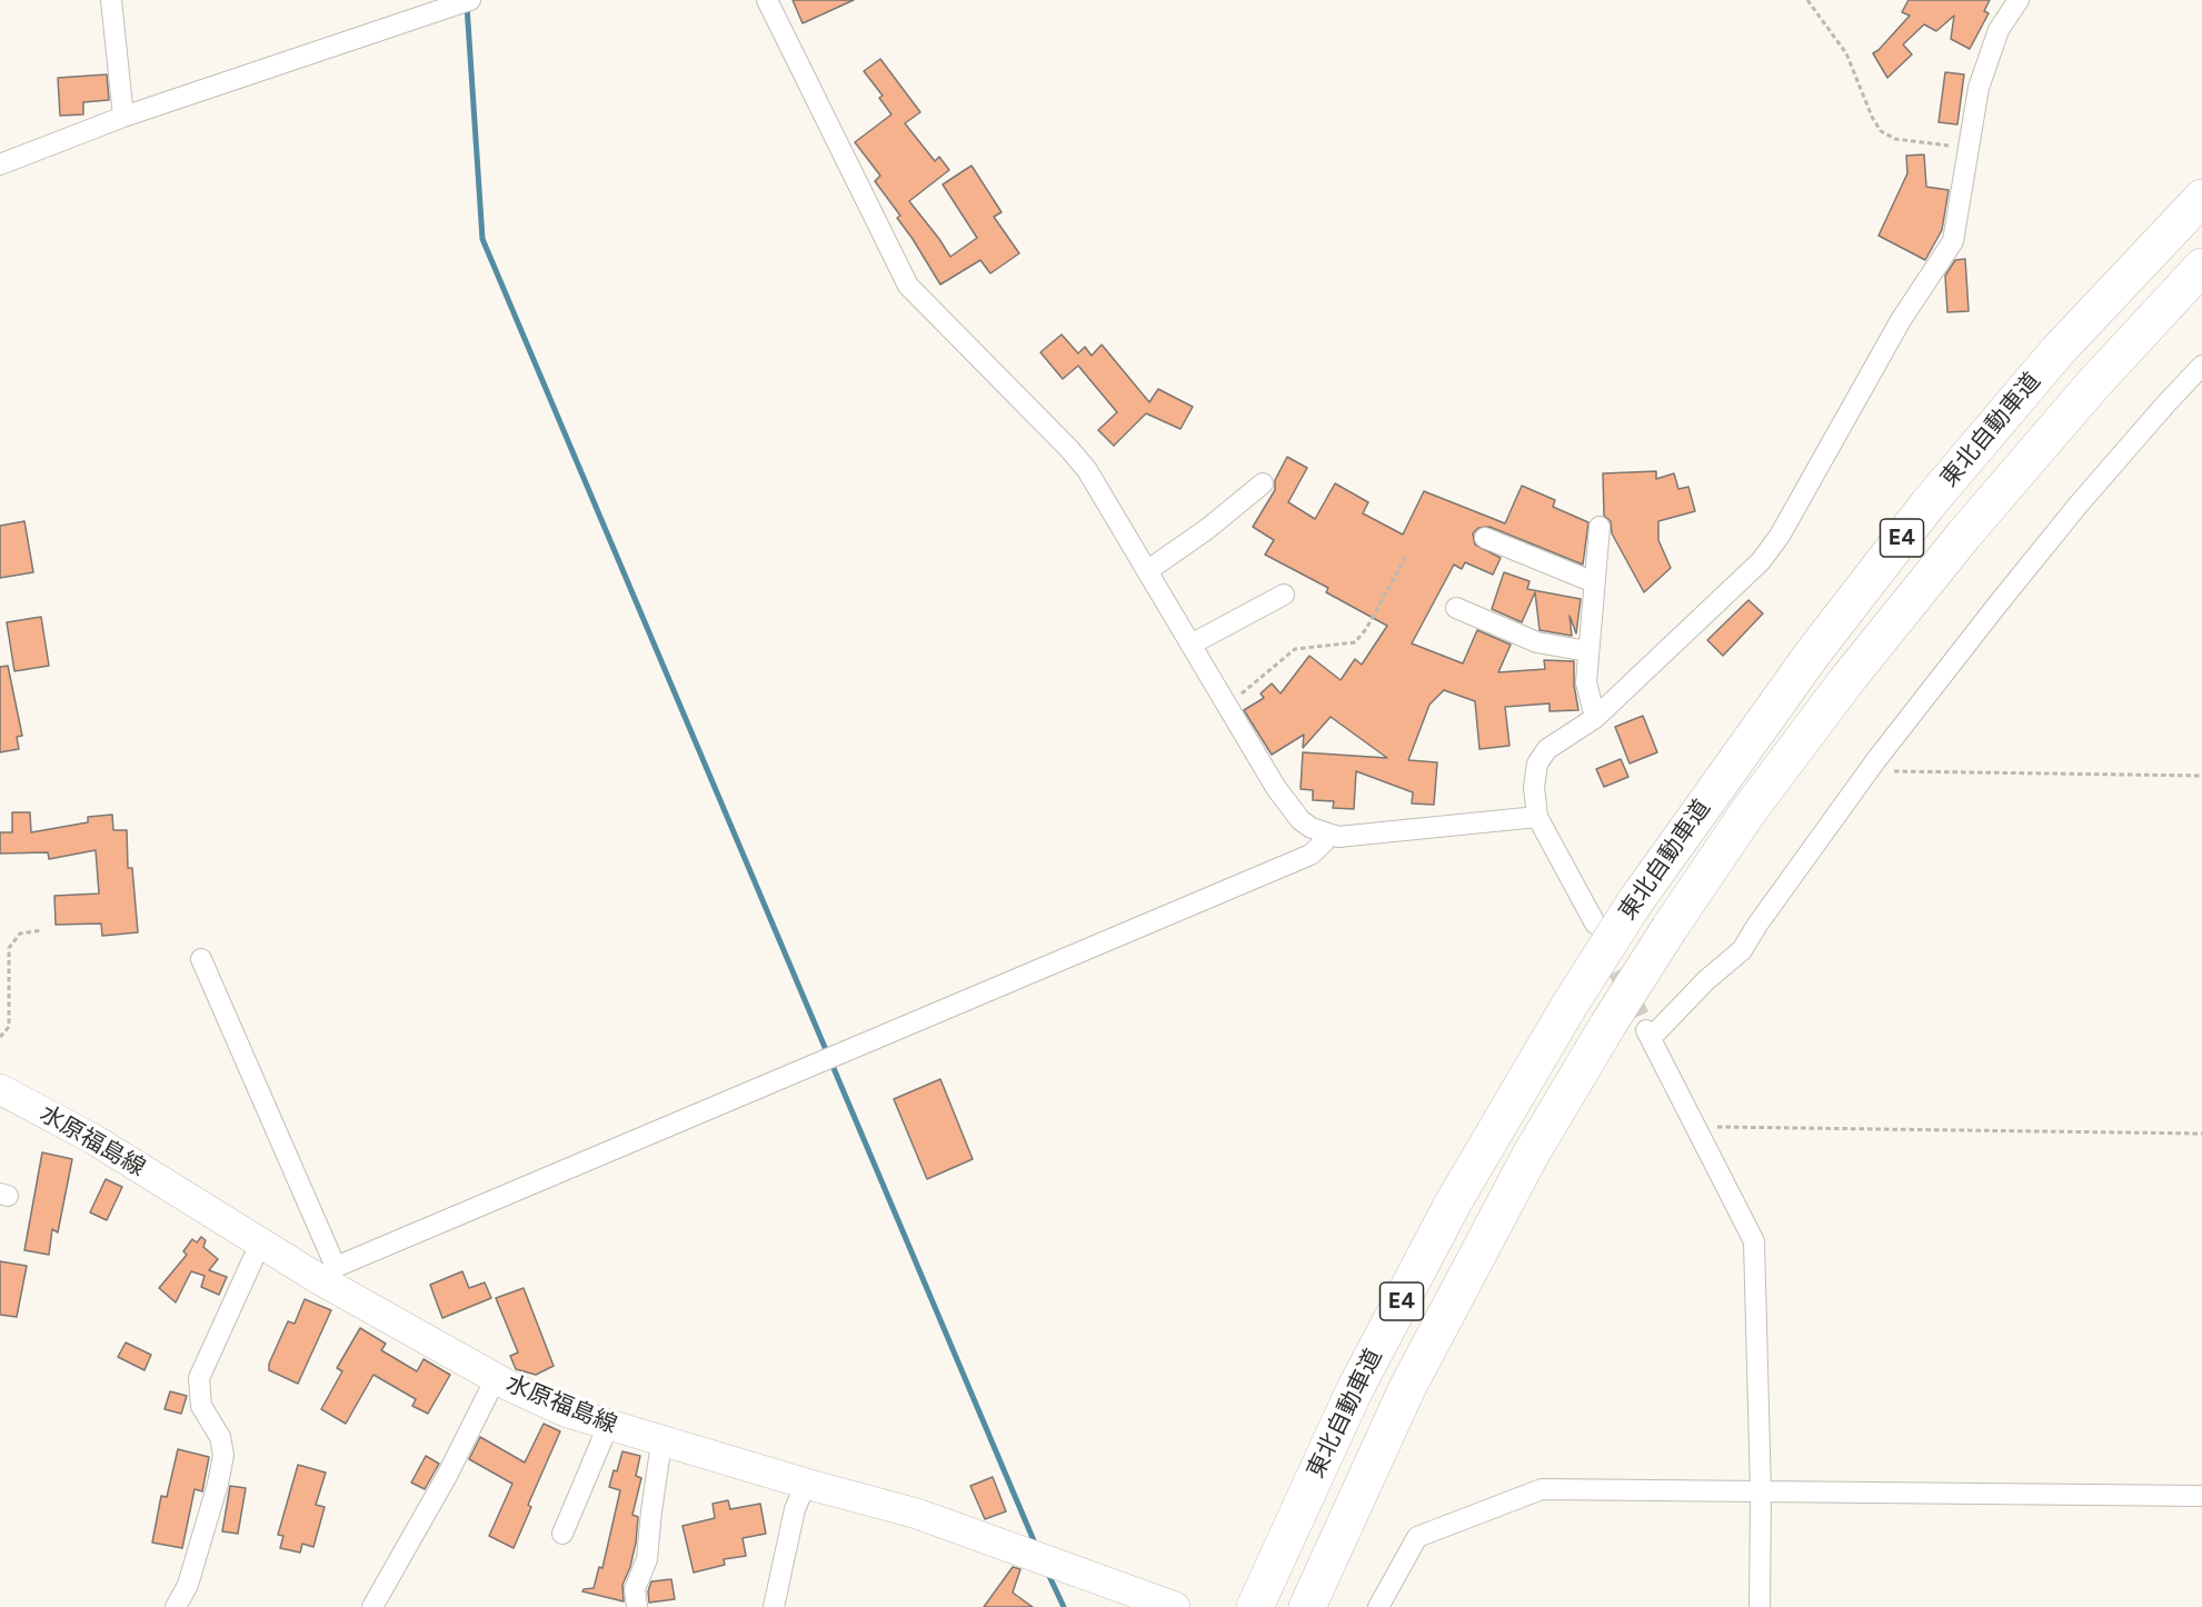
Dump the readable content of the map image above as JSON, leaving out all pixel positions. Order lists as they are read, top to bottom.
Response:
{
  "streets": {
    "highway": ["東北自動車道", "E4"],
    "main road": ["水原福島線"]
  }
}
